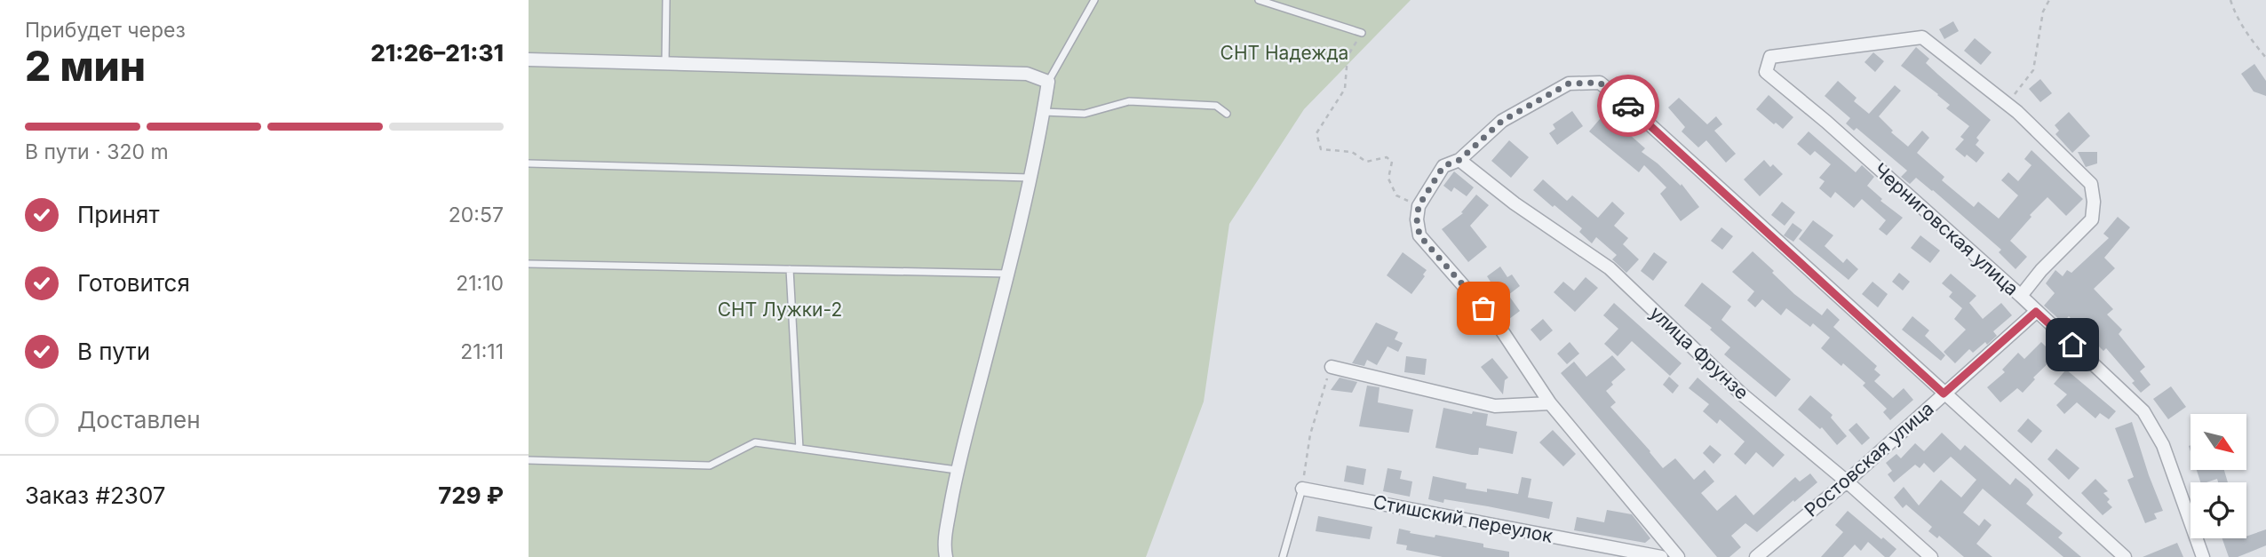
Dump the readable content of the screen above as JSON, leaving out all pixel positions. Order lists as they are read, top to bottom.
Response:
{
  "streets": {
    "street": [
      "Черниговская улица",
      "улица Фрунзе",
      "Ростовская улица",
      "Стишский переулок"
    ]
  },
  "crossings": [
    ["Черниговская улица", "Ростовская улица"],
    ["улица Фрунзе", "Ростовская улица"]
  ],
  "parks": ["СНТ Надежда", "СНТ Лужки-2"],
  "north": "bottom right",
  "page": {
    "heading": ["2 мин", "Прибудет через", "21:26–21:31"],
    "panel": ["Заказ #2307", "729 ₽"],
    "bar": "В пути · 320 m",
    "list": [
      ["Принят", "20:57"],
      ["Готовится", "21:10"],
      ["В пути", "21:11"],
      "Доставлен"
    ]
  }
}
